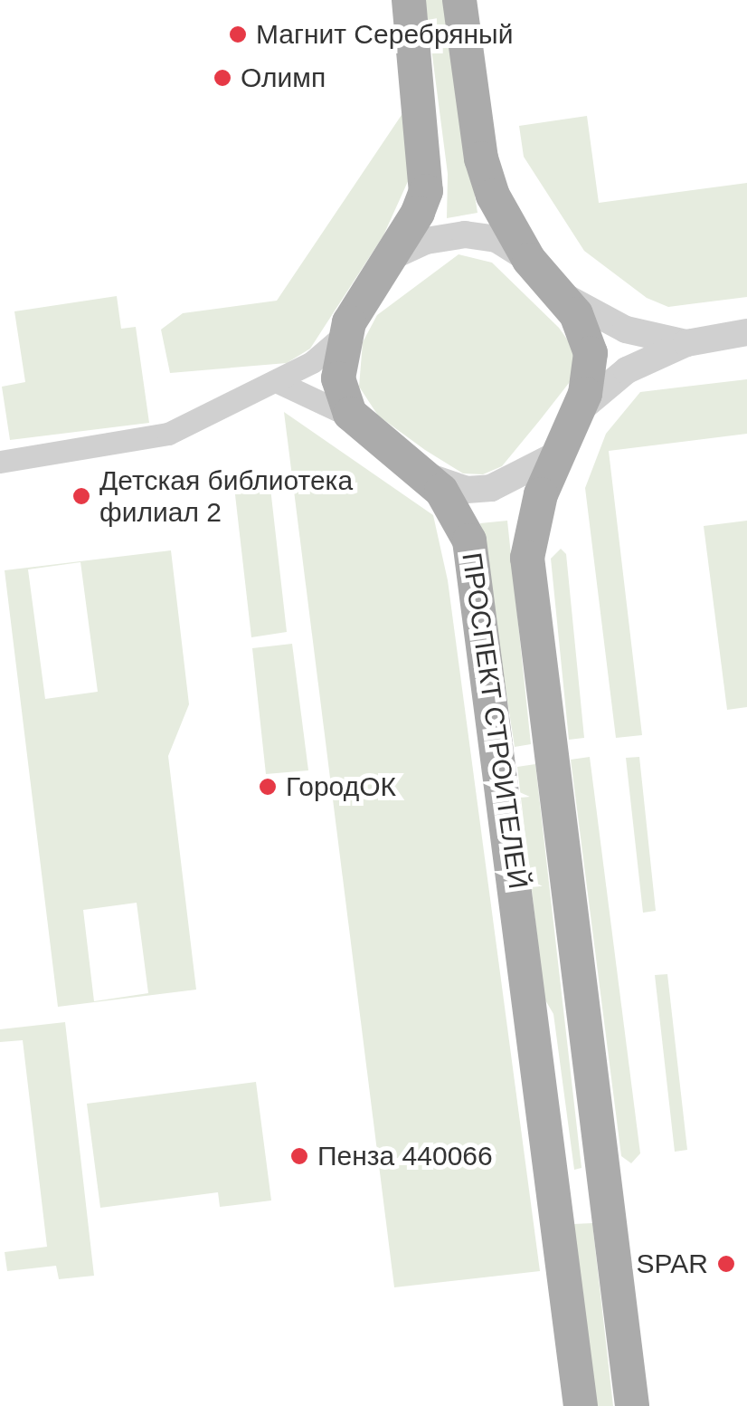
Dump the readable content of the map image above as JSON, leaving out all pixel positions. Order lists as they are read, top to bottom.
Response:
{
  "streets": {
    "main road": ["ПРОСПЕКТ СТРОИТЕЛЕЙ"]
  },
  "places": [
    "Магнит Серебряный",
    "Олимп",
    "Детская библиотека филиал 2",
    "ГородОК",
    "Пенза 440066",
    "SPAR"
  ]
}
